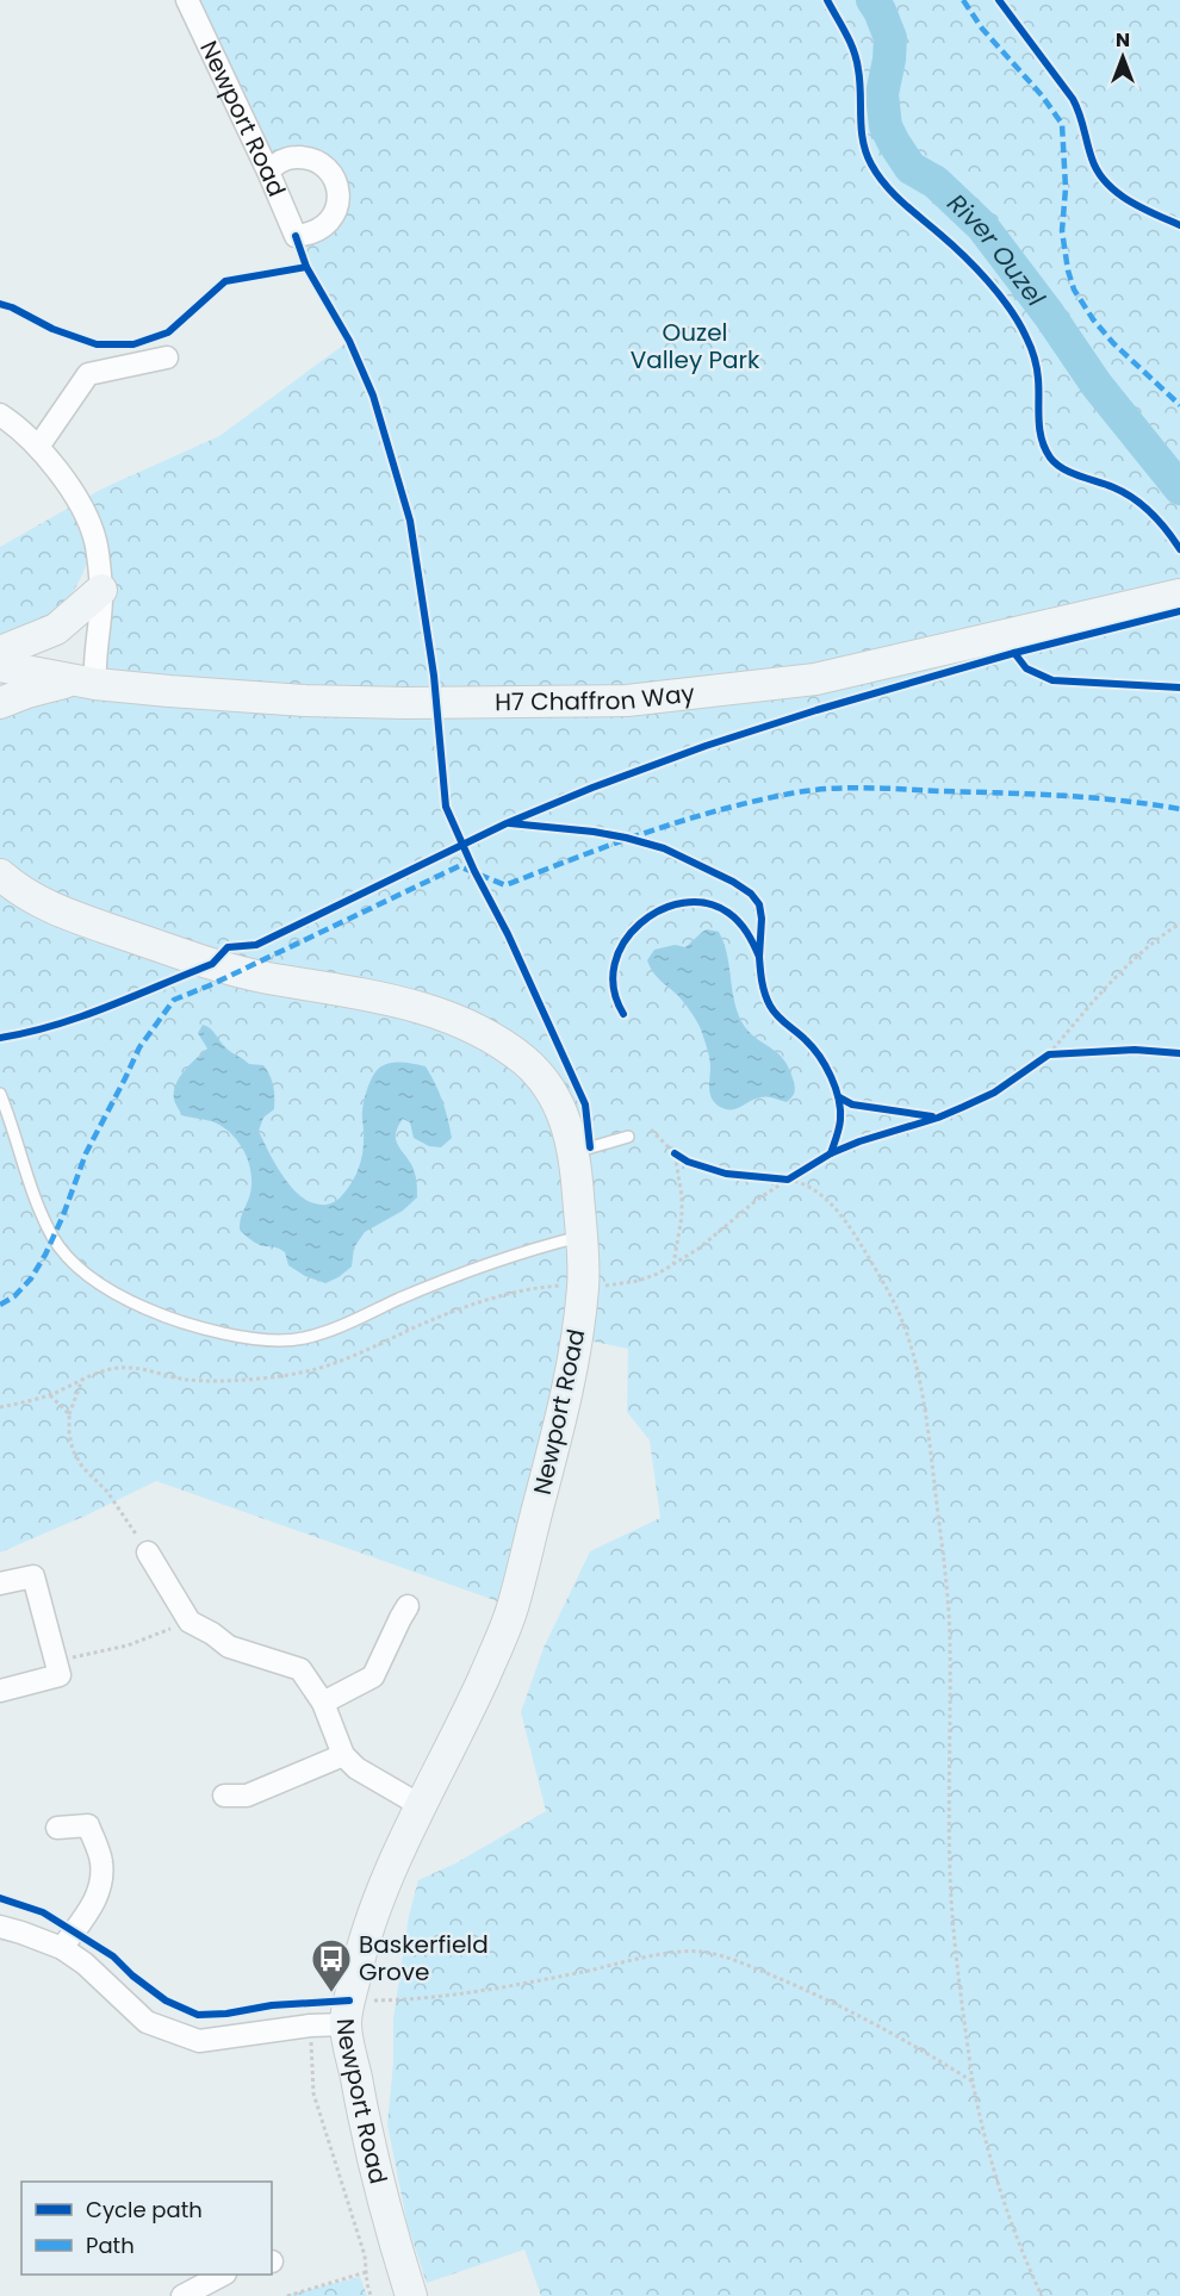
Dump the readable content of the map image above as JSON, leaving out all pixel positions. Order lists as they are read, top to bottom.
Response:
{
  "streets": {
    "street": ["Newport Road", "H7 Chaffron Way"]
  },
  "water": ["River Ouzel"],
  "parks": ["Ouzel Valley Park"],
  "places": {
    "bus stop": ["Baskerfield Grove"]
  },
  "legend": ["Cycle path", "Path"],
  "north": "top"
}
